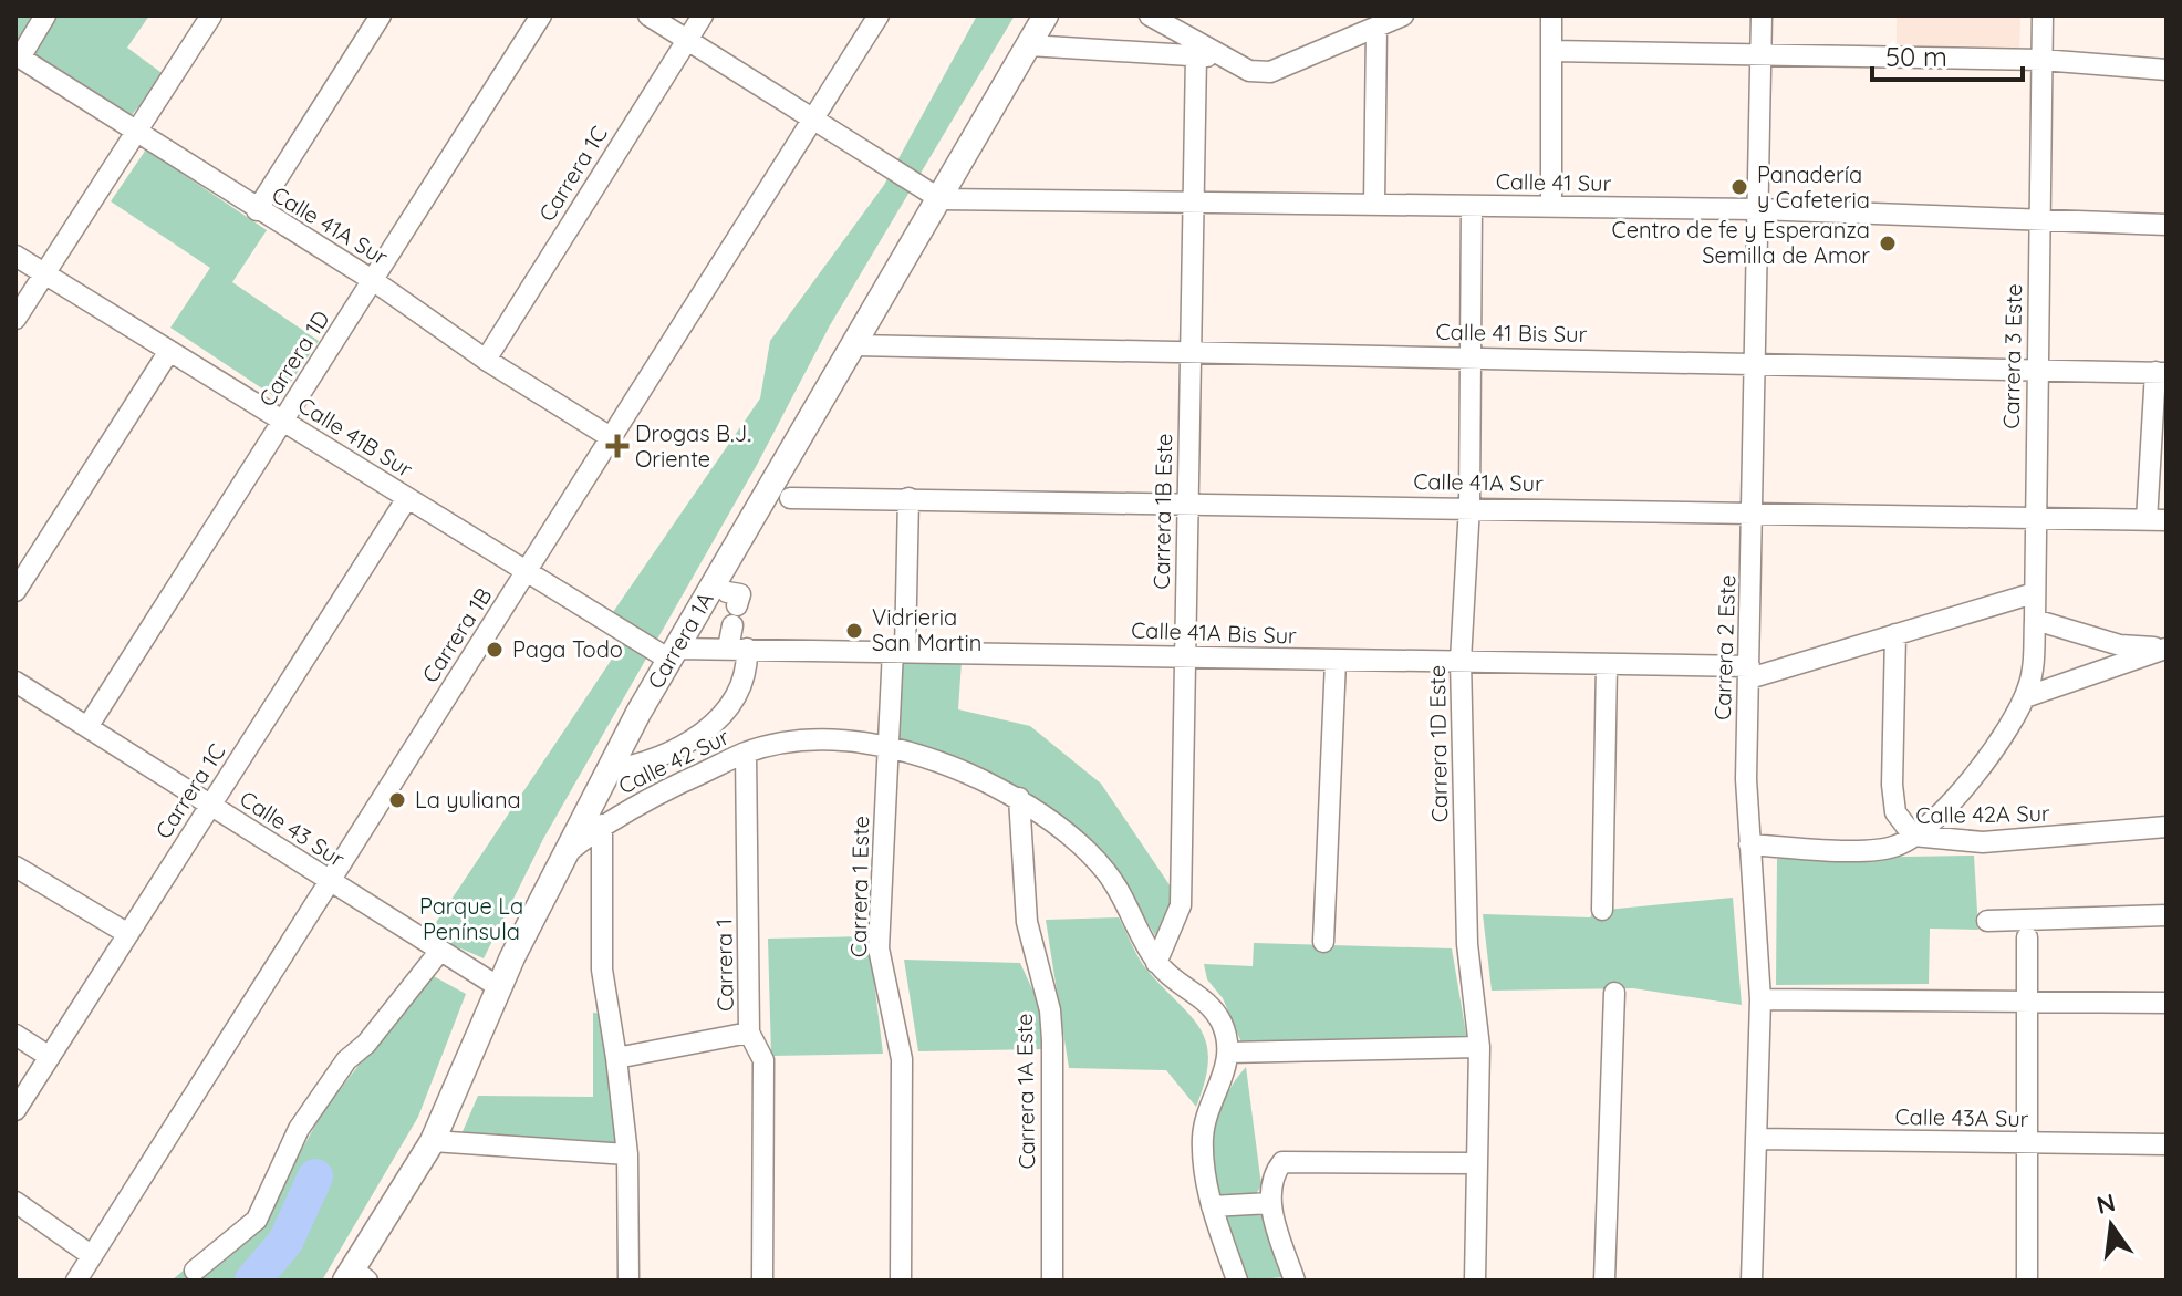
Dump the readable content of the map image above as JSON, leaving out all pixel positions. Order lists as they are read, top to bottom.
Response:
{
  "streets": {
    "main road": ["Carrera 1A"],
    "street": [
      "Carrera 1C",
      "Calle 41 Sur",
      "Calle 41A Sur",
      "Calle 41 Bis Sur",
      "Carrera 3 Este",
      "Carrera 1D",
      "Calle 41B Sur",
      "Carrera 1B Este",
      "Calle 41A Bis Sur",
      "Carrera 1B",
      "Carrera 2 Este",
      "Carrera 1D Este",
      "Calle 42 Sur",
      "Calle 42A Sur",
      "Calle 43 Sur",
      "Carrera 1 Este",
      "Carrera 1",
      "Carrera 1A Este",
      "Calle 43A Sur"
    ]
  },
  "crossings": [
    ["Carrera 1C", "Calle 41A Sur"],
    ["Carrera 1C", "Calle 41B Sur"],
    ["Carrera 1C", "Calle 43 Sur"],
    ["Calle 41 Sur", "Carrera 3 Este"],
    ["Calle 41 Sur", "Carrera 1B Este"],
    ["Calle 41 Sur", "Carrera 1A"],
    ["Calle 41 Sur", "Carrera 2 Este"],
    ["Calle 41 Sur", "Carrera 1D Este"],
    ["Calle 41A Sur", "Carrera 3 Este"],
    ["Calle 41A Sur", "Carrera 1D"],
    ["Calle 41A Sur", "Carrera 1B Este"],
    ["Calle 41A Sur", "Carrera 1B"],
    ["Calle 41A Sur", "Carrera 2 Este"],
    ["Calle 41A Sur", "Carrera 1D Este"],
    ["Calle 41A Sur", "Carrera 1 Este"],
    ["Calle 41 Bis Sur", "Carrera 3 Este"],
    ["Calle 41 Bis Sur", "Carrera 1B Este"],
    ["Calle 41 Bis Sur", "Carrera 1A"],
    ["Calle 41 Bis Sur", "Carrera 2 Este"],
    ["Calle 41 Bis Sur", "Carrera 1D Este"],
    ["Carrera 3 Este", "Calle 41A Bis Sur"],
    ["Carrera 1D", "Calle 41B Sur"],
    ["Carrera 1D", "Calle 43 Sur"],
    ["Calle 41B Sur", "Calle 41A Bis Sur"],
    ["Calle 41B Sur", "Carrera 1B"],
    ["Calle 41B Sur", "Carrera 1A"],
    ["Carrera 1B Este", "Calle 41A Bis Sur"],
    ["Carrera 1B Este", "Calle 42 Sur"],
    ["Calle 41A Bis Sur", "Carrera 1A"],
    ["Calle 41A Bis Sur", "Carrera 2 Este"],
    ["Calle 41A Bis Sur", "Carrera 1D Este"],
    ["Calle 41A Bis Sur", "Carrera 1 Este"],
    ["Carrera 1B", "Calle 43 Sur"],
    ["Carrera 1A", "Calle 42 Sur"],
    ["Carrera 1A", "Calle 43 Sur"],
    ["Carrera 2 Este", "Calle 42A Sur"],
    ["Carrera 2 Este", "Calle 43A Sur"],
    ["Calle 42 Sur", "Carrera 1 Este"],
    ["Calle 42 Sur", "Carrera 1"],
    ["Calle 42 Sur", "Carrera 1A Este"]
  ],
  "parks": ["Parque La Península"],
  "places": {
    "other": [
      "Panadería y Cafeteria",
      "Centro de fe y Esperanza Semilla de Amor",
      "Vidrieria San Martin",
      "Paga Todo",
      "La yuliana"
    ],
    "health": ["Drogas B.J. Oriente"]
  },
  "scale_bar": "50 m",
  "north": "top"
}
